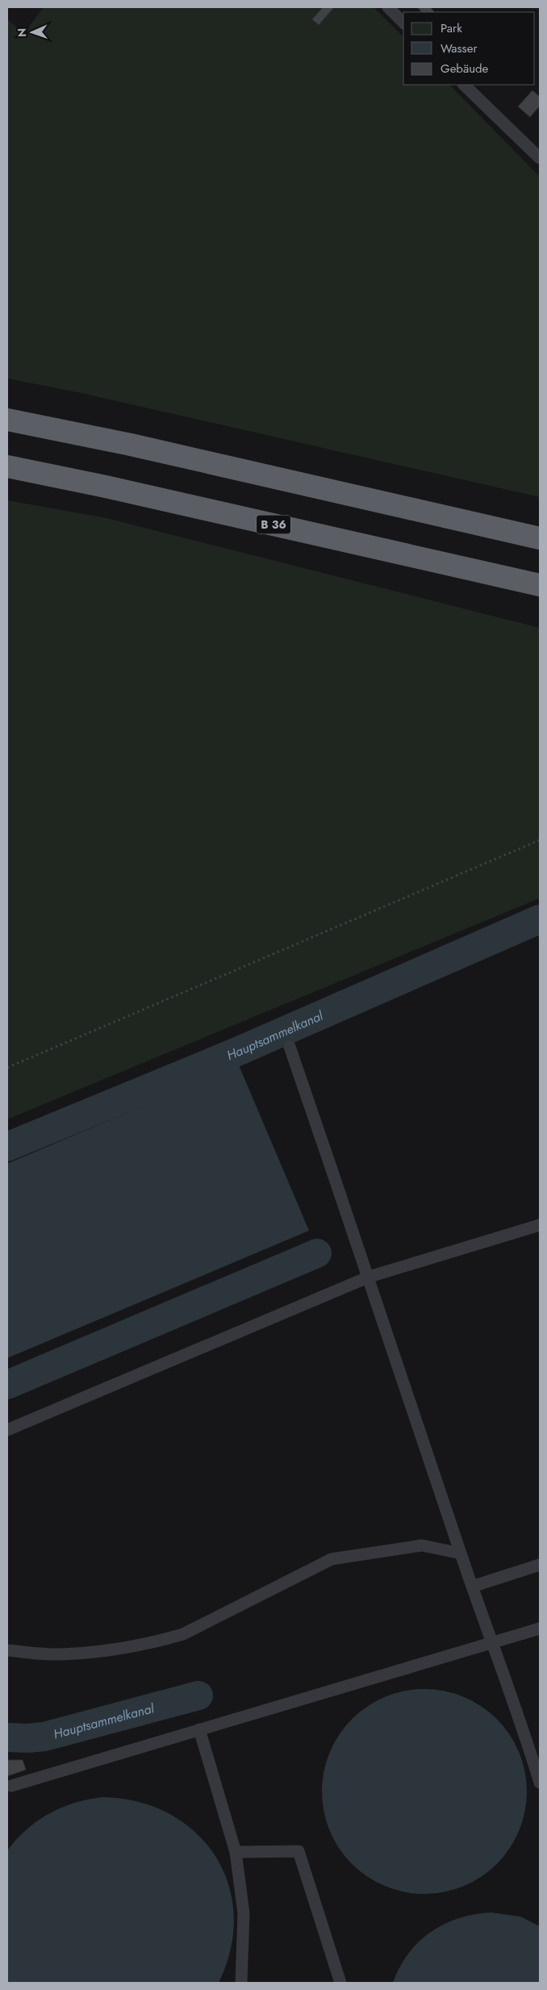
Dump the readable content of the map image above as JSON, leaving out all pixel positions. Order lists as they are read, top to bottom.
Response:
{
  "streets": {
    "highway": ["B 36"]
  },
  "water": ["Hauptsammelkanal"],
  "legend": ["Park", "Wasser", "Gebäude"],
  "north": "left"
}
